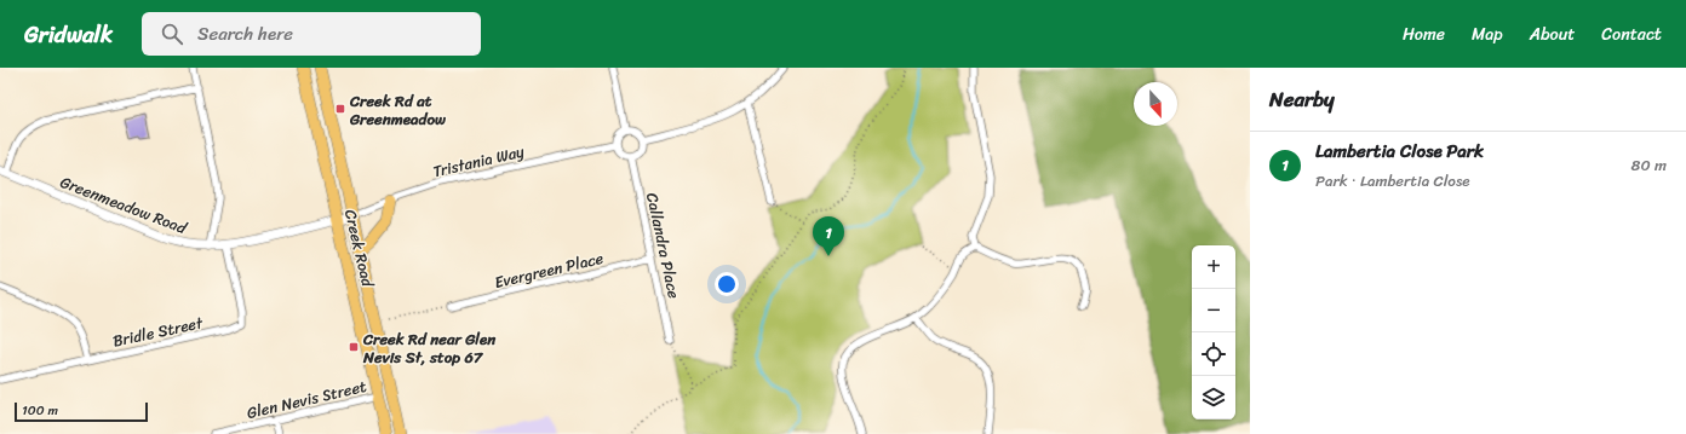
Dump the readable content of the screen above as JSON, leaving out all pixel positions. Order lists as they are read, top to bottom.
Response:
{
  "streets": {
    "main road": ["Creek Road"],
    "street": [
      "Tristania Way",
      "Greenmeadow Road",
      "Callandra Place",
      "Evergreen Place",
      "Bridle Street",
      "Glen Nevis Street"
    ]
  },
  "crossings": [
    ["Tristania Way", "Greenmeadow Road"],
    ["Tristania Way", "Callandra Place"],
    ["Tristania Way", "Creek Road"],
    ["Greenmeadow Road", "Creek Road"],
    ["Greenmeadow Road", "Bridle Street"],
    ["Callandra Place", "Evergreen Place"],
    ["Creek Road", "Glen Nevis Street"]
  ],
  "places": {
    "transit": ["Creek Rd at Greenmeadow", "Creek Rd near Glen Nevis St, stop 67"]
  },
  "scale_bar": "100 m",
  "north": "bottom",
  "page": {
    "header": "Gridwalk",
    "search": "Search here",
    "nav": [
      "Home",
      "Map",
      "About",
      "Contact"
    ],
    "heading": "Nearby",
    "list": [
      {
        "mark": "1",
        "name": "Lambertia Close Park",
        "note": "Park · Lambertia Close",
        "value": "80 m"
      }
    ],
    "pins": "1",
    "map_buttons": ["+", "−"],
    "scale": "100 m"
  }
}
